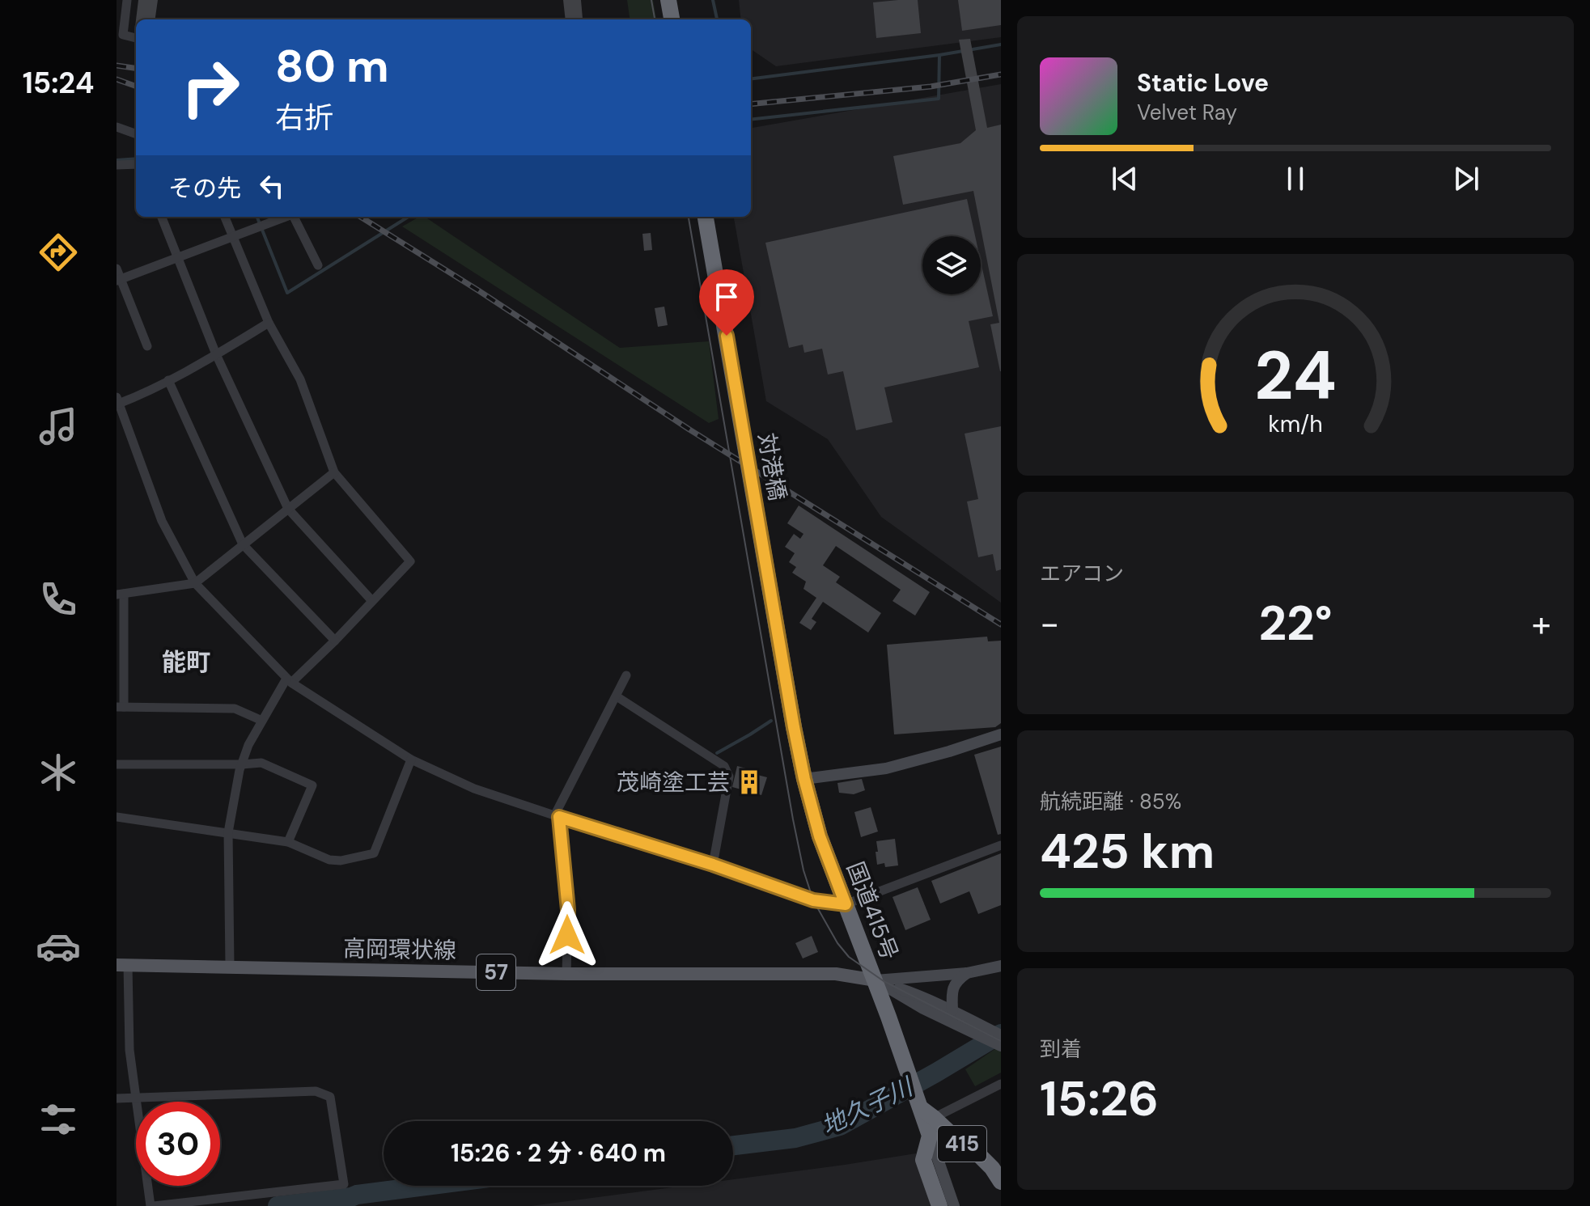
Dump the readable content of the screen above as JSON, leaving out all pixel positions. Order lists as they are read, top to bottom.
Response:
{
  "streets": {
    "highway": ["対港橋", "国道415号", "415"],
    "main road": ["高岡環状線", "57"]
  },
  "crossings": [
    ["対港橋", "国道415号"],
    ["国道415号", "高岡環状線"]
  ],
  "districts": ["能町"],
  "water": ["地久子川"],
  "places": {
    "building": ["茂崎塗工芸"]
  },
  "page": {
    "tabs": "15:24",
    "turn": ["80 m", "右折"],
    "song": ["Static Love", "Velvet Ray"],
    "then": "その先",
    "tile": [
      "エアコン",
      ["航続距離 · 85%", "425 km"],
      ["到着", "15:26"]
    ],
    "heat": ["−", "22°", "+"],
    "limit": "30",
    "trip": "15:26 · 2 分 · 640 m",
    "gauge": ["24", "km/h"]
  }
}
